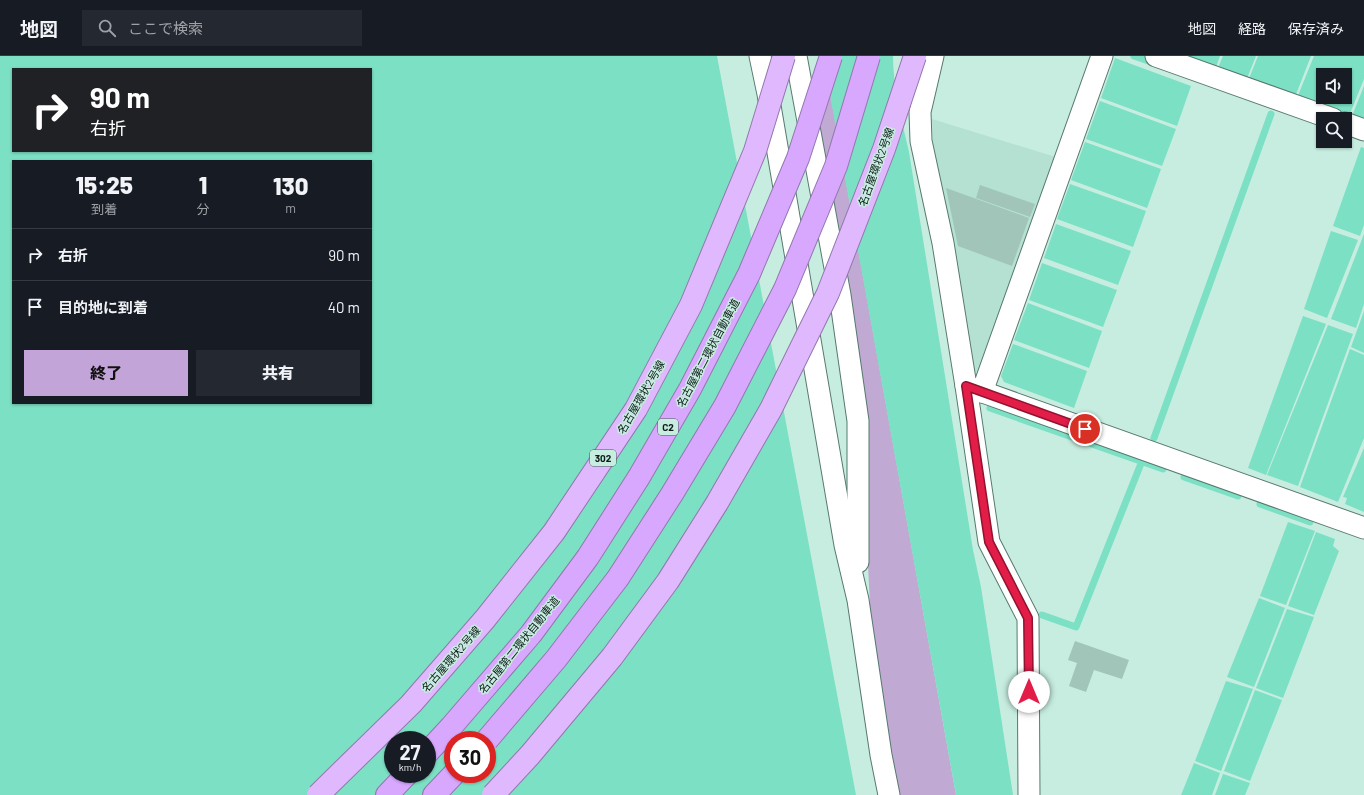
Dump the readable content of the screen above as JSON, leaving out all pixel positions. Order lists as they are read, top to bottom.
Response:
{
  "streets": {
    "highway": [
      "名古屋環状2号線",
      "名古屋第二環状自動車道",
      "C2",
      "302"
    ]
  },
  "page": {
    "header": "地図",
    "search": "ここで検索",
    "nav": ["地図", "経路", "保存済み"],
    "turn": ["90 m", "右折"],
    "eta": [
      "15:25",
      "到着",
      "1",
      "分",
      "130",
      "m"
    ],
    "list": [
      {
        "name": "右折",
        "value": "90 m"
      },
      {
        "name": "目的地に到着",
        "value": "40 m"
      }
    ],
    "buttons": ["終了", "共有"],
    "speed": "27 km/h",
    "limit": "30"
  }
}
